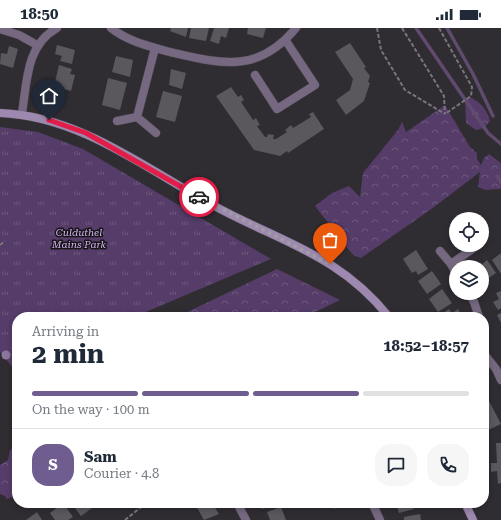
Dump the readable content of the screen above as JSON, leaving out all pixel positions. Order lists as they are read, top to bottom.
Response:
{
  "parks": ["Culduthel Mains Park"],
  "page": {
    "status": "18:50",
    "heading": ["2 min", "Arriving in", "18:52–18:57"],
    "panel": ["Sam", "Courier · 4.8"],
    "bar": "On the way · 100 m",
    "round": "S"
  }
}
